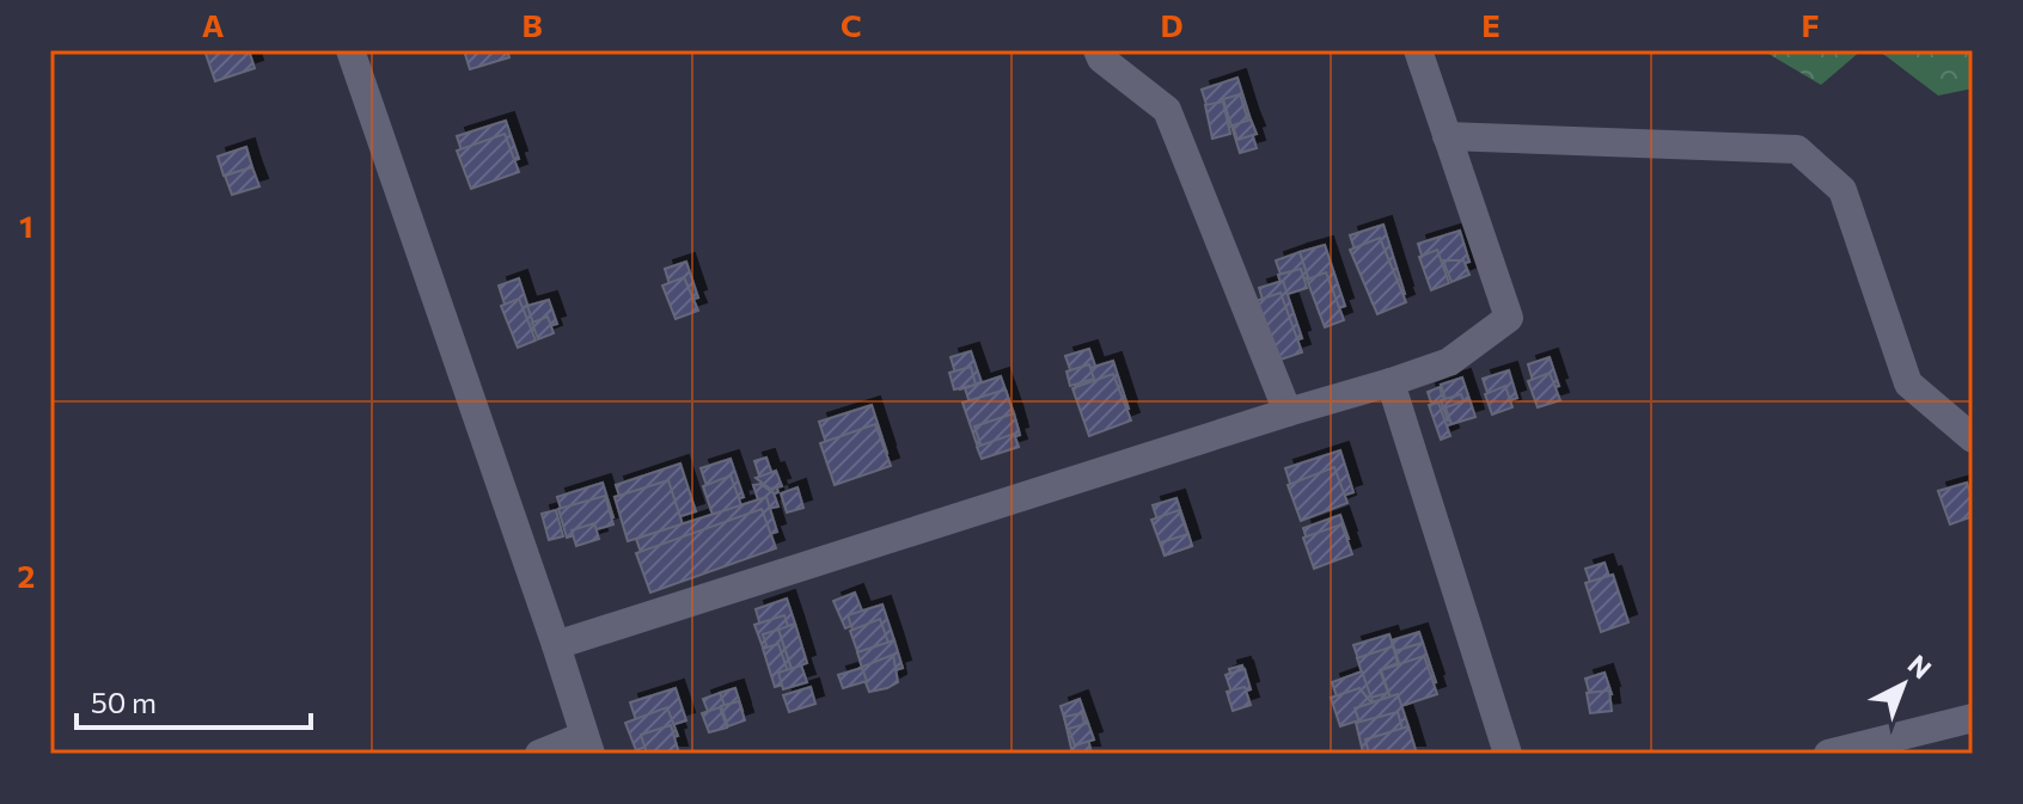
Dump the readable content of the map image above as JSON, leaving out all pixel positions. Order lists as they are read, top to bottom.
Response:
{
  "scale_bar": "50 m",
  "north": "top right",
  "grid": {
    "columns": [
      "A",
      "B",
      "C",
      "D",
      "E",
      "F"
    ],
    "rows": ["1", "2"]
  }
}
